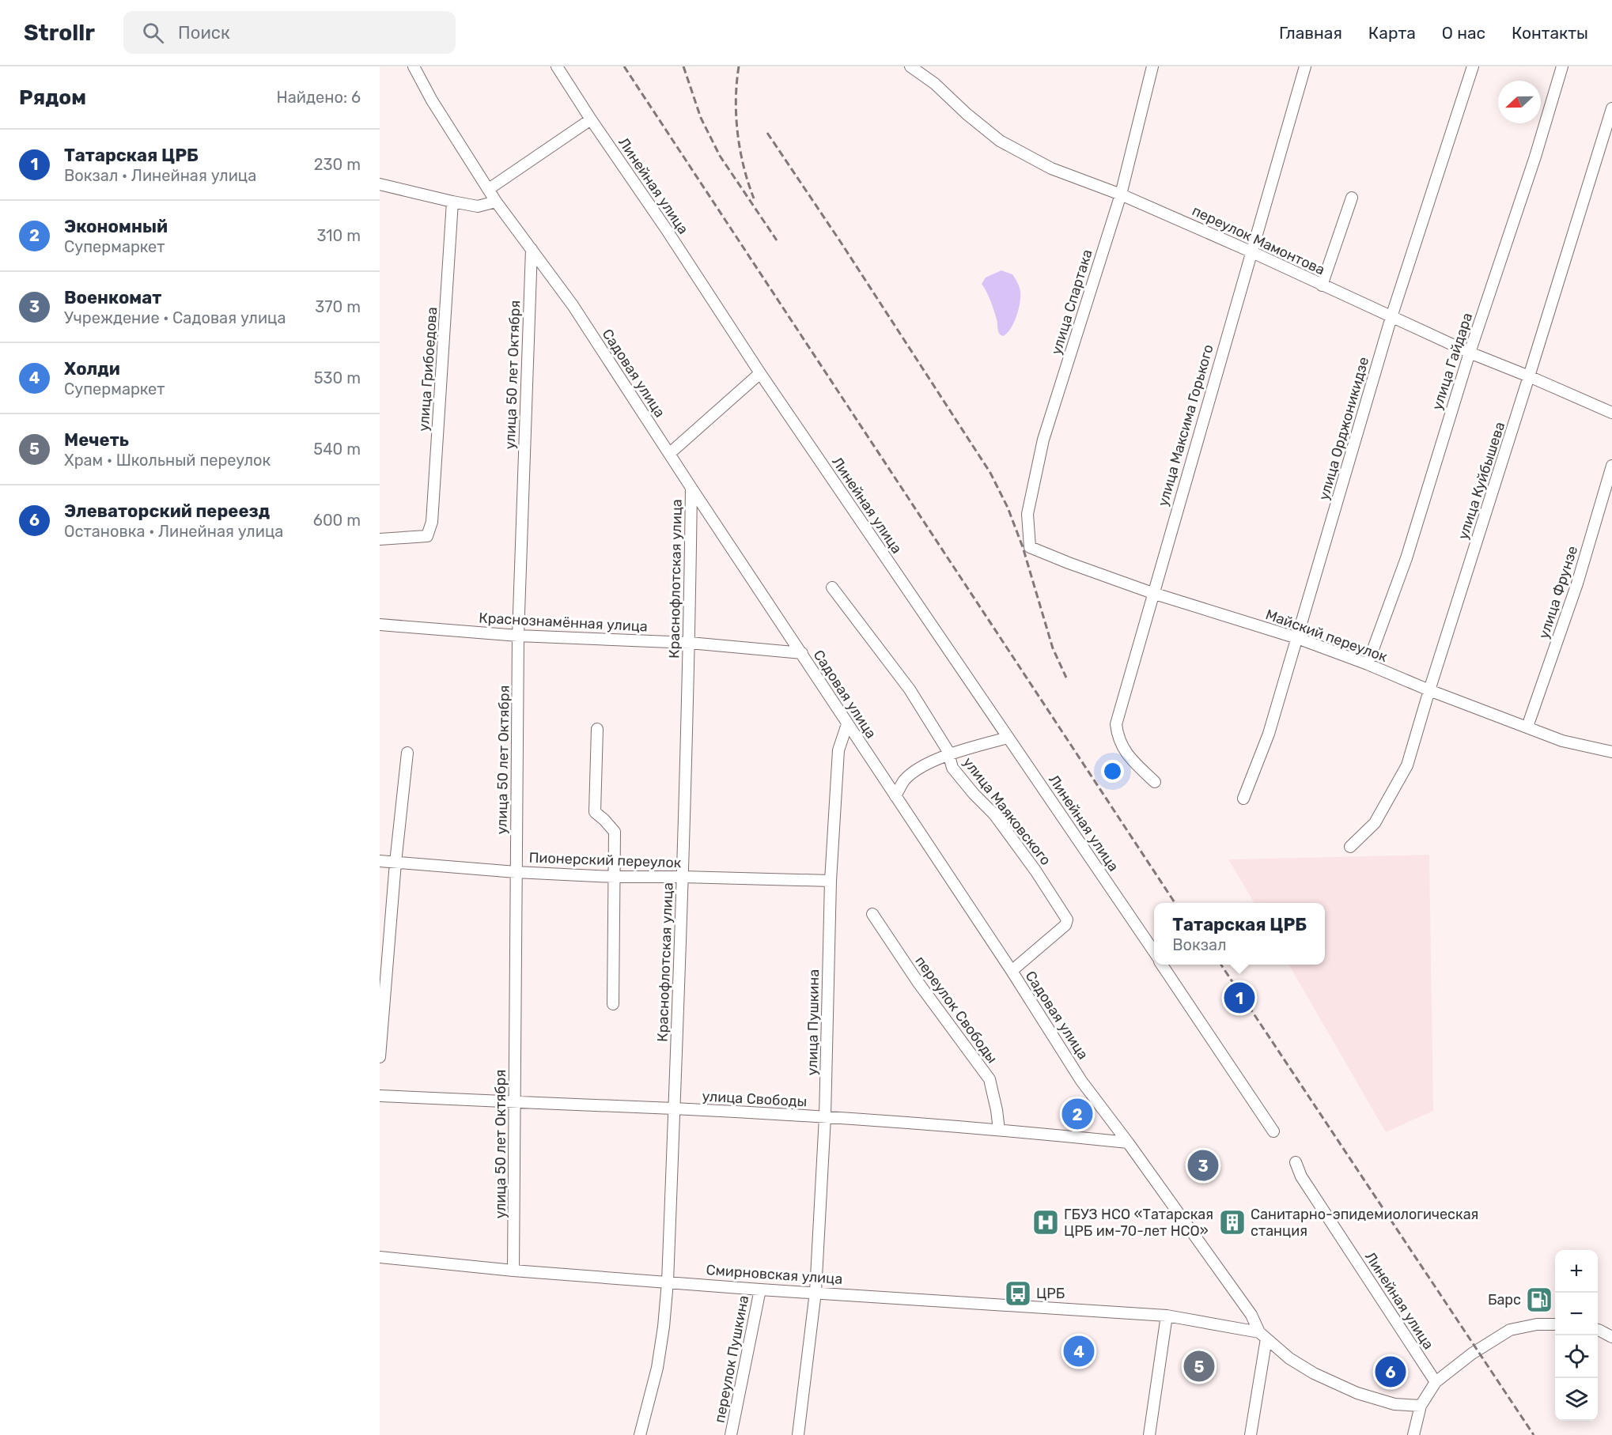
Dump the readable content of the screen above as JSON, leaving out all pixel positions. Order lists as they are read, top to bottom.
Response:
{
  "streets": {
    "street": [
      "Линейная улица",
      "переулок Мамонтова",
      "улица Спартака",
      "улица Гайдара",
      "улица Грибоедова",
      "Садовая улица",
      "улица 50 лет Октября",
      "улица Максима Горького",
      "улица Орджоникидзе",
      "улица Куйбышева",
      "Краснофлотская улица",
      "улица Фрунзе",
      "Краснознамённая улица",
      "Майский переулок",
      "улица Маяковского",
      "Пионерский переулок",
      "переулок Свободы",
      "улица Пушкина",
      "улица Свободы",
      "Смирновская улица",
      "переулок Пушкина"
    ]
  },
  "crossings": [
    ["переулок Мамонтова", "улица Спартака"],
    ["переулок Мамонтова", "улица Гайдара"],
    ["переулок Мамонтова", "улица Максима Горького"],
    ["переулок Мамонтова", "улица Орджоникидзе"],
    ["переулок Мамонтова", "улица Куйбышева"],
    ["улица Спартака", "Майский переулок"],
    ["улица Гайдара", "Майский переулок"],
    ["Садовая улица", "улица 50 лет Октября"],
    ["Садовая улица", "Краснофлотская улица"],
    ["Садовая улица", "Краснознамённая улица"],
    ["Садовая улица", "улица Маяковского"],
    ["Садовая улица", "улица Пушкина"],
    ["Садовая улица", "улица Свободы"],
    ["Садовая улица", "Смирновская улица"],
    ["улица 50 лет Октября", "Краснознамённая улица"],
    ["улица 50 лет Октября", "Пионерский переулок"],
    ["улица 50 лет Октября", "улица Свободы"],
    ["улица 50 лет Октября", "Смирновская улица"],
    ["улица Максима Горького", "Майский переулок"],
    ["улица Орджоникидзе", "Майский переулок"],
    ["улица Куйбышева", "Майский переулок"],
    ["Краснофлотская улица", "Краснознамённая улица"],
    ["Краснофлотская улица", "Пионерский переулок"],
    ["Краснофлотская улица", "улица Свободы"],
    ["Краснофлотская улица", "Смирновская улица"],
    ["улица Фрунзе", "Майский переулок"],
    ["Пионерский переулок", "улица Пушкина"],
    ["переулок Свободы", "улица Свободы"],
    ["улица Пушкина", "улица Свободы"],
    ["улица Пушкина", "Смирновская улица"],
    ["Смирновская улица", "переулок Пушкина"]
  ],
  "places": {
    "hospital": ["ГБУЗ НСО «Татарская ЦРБ им-70-лет НСО»"],
    "building": ["Санитарно-эпидемиологическая станция"],
    "bus stop": ["ЦРБ"],
    "fuel station": ["Барс"]
  },
  "north": "left",
  "page": {
    "header": "Strollr",
    "search": "Поиск",
    "nav": [
      "Главная",
      "Карта",
      "О нас",
      "Контакты"
    ],
    "heading": ["Рядом", "Найдено: 6"],
    "list": [
      {
        "mark": "1",
        "name": "Татарская ЦРБ",
        "note": "Вокзал · Линейная улица",
        "value": "230 m"
      },
      {
        "mark": "2",
        "name": "Экономный",
        "note": "Супермаркет",
        "value": "310 m"
      },
      {
        "mark": "3",
        "name": "Военкомат",
        "note": "Учреждение · Садовая улица",
        "value": "370 m"
      },
      {
        "mark": "4",
        "name": "Холди",
        "note": "Супермаркет",
        "value": "530 m"
      },
      {
        "mark": "5",
        "name": "Мечеть",
        "note": "Храм · Школьный переулок",
        "value": "540 m"
      },
      {
        "mark": "6",
        "name": "Элеваторский переезд",
        "note": "Остановка · Линейная улица",
        "value": "600 m"
      }
    ],
    "popup": ["Татарская ЦРБ", "Вокзал"],
    "pins": [
      "1",
      "2",
      "3",
      "4",
      "5",
      "6"
    ],
    "map_buttons": ["+", "−"]
  }
}
